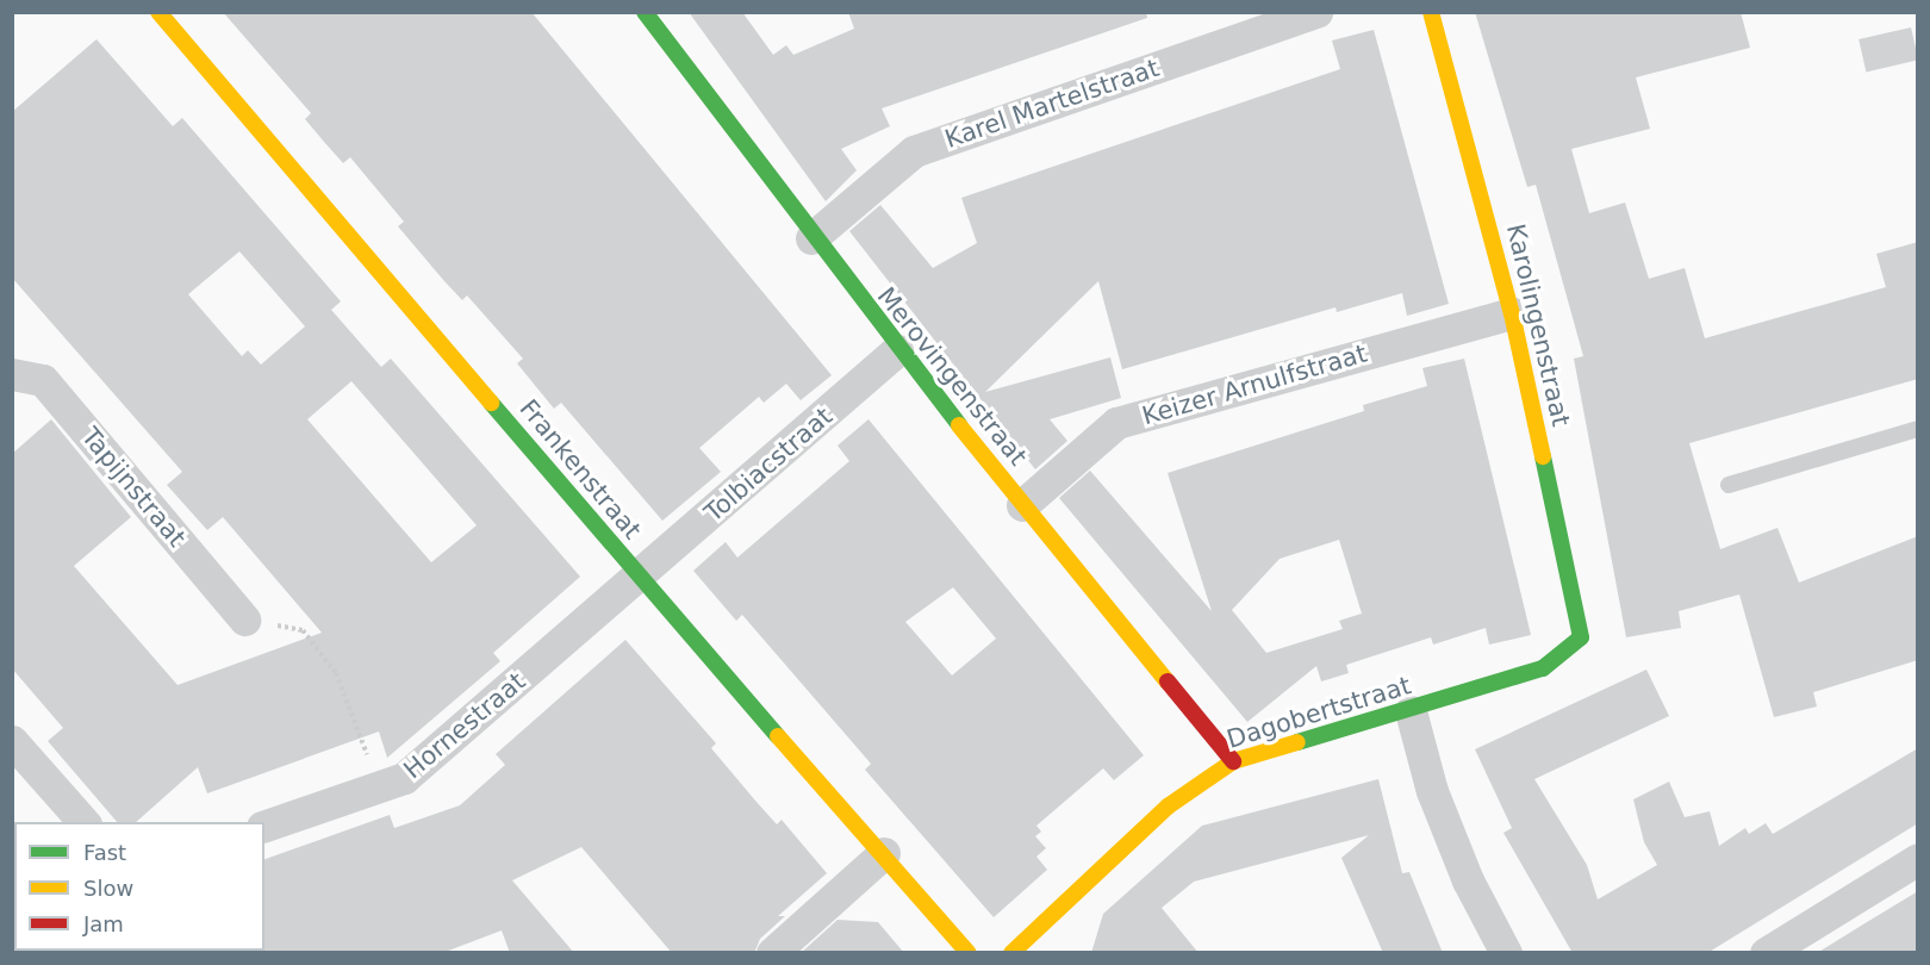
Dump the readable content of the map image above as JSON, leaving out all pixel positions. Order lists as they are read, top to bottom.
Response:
{
  "streets": {
    "street": [
      "Karel Martelstraat",
      "Karolingenstraat",
      "Merovingenstraat",
      "Keizer Arnulfstraat",
      "Tolbiacstraat",
      "Frankenstraat",
      "Tapijnstraat",
      "Dagobertstraat",
      "Hornestraat"
    ]
  },
  "crossings": [
    ["Karel Martelstraat", "Merovingenstraat"],
    ["Karolingenstraat", "Keizer Arnulfstraat"],
    ["Karolingenstraat", "Dagobertstraat"],
    ["Merovingenstraat", "Keizer Arnulfstraat"],
    ["Merovingenstraat", "Tolbiacstraat"],
    ["Merovingenstraat", "Dagobertstraat"],
    ["Tolbiacstraat", "Frankenstraat"],
    ["Tolbiacstraat", "Hornestraat"],
    ["Frankenstraat", "Hornestraat"]
  ],
  "legend": ["Fast", "Slow", "Jam"]
}
